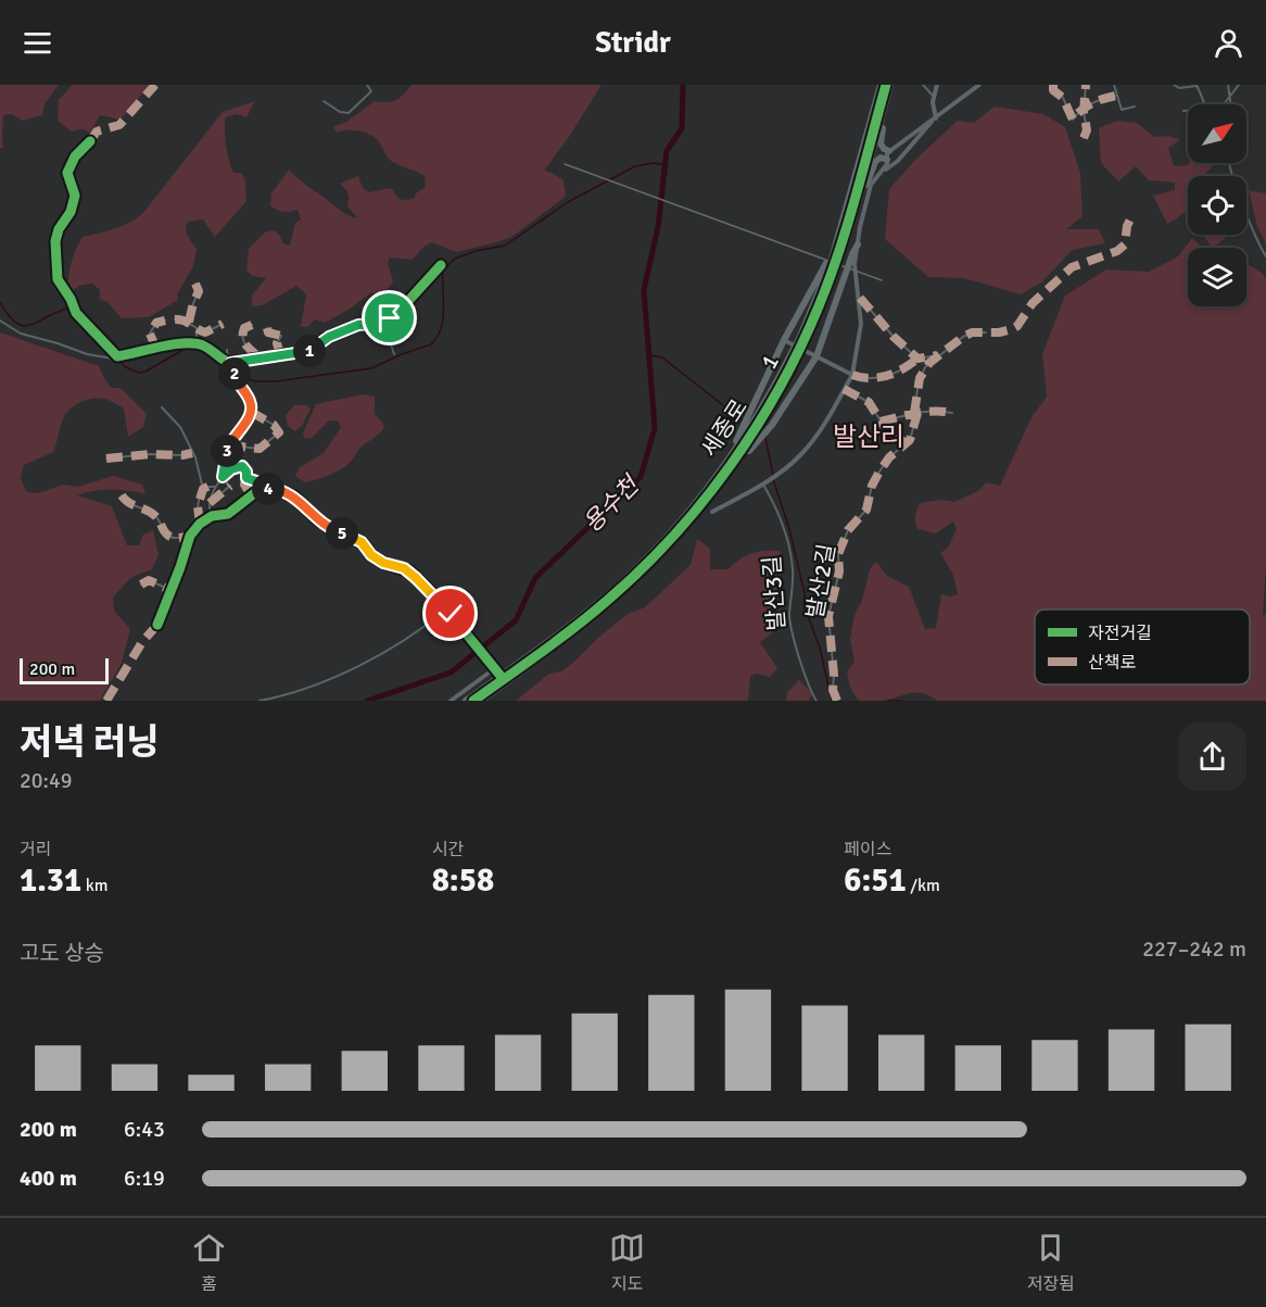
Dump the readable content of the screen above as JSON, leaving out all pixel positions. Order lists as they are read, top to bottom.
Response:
{
  "streets": {
    "highway": ["1", "세종로"],
    "street": ["발산2길", "발산3길"],
    "cycle path": ["1"]
  },
  "districts": ["발산리"],
  "water": ["용수천"],
  "legend": ["자전거길", "산책로"],
  "scale_bar": "200 m",
  "north": "top right",
  "page": {
    "header": "Stridr",
    "pins": [
      "1",
      "2",
      "3",
      "4",
      "5"
    ],
    "scale": "200 m",
    "heading": ["저녁 러닝", "20:49"],
    "stats": [
      ["거리", "1.31 km"],
      ["시간", "8:58"],
      ["페이스", "6:51 /km"]
    ],
    "chart": ["고도 상승", "227–242 m"],
    "list": [
      {
        "name": "200 m",
        "note": "6:43"
      },
      {
        "name": "400 m",
        "note": "6:19"
      }
    ],
    "tabs": ["홈", "지도", "저장됨"]
  }
}
